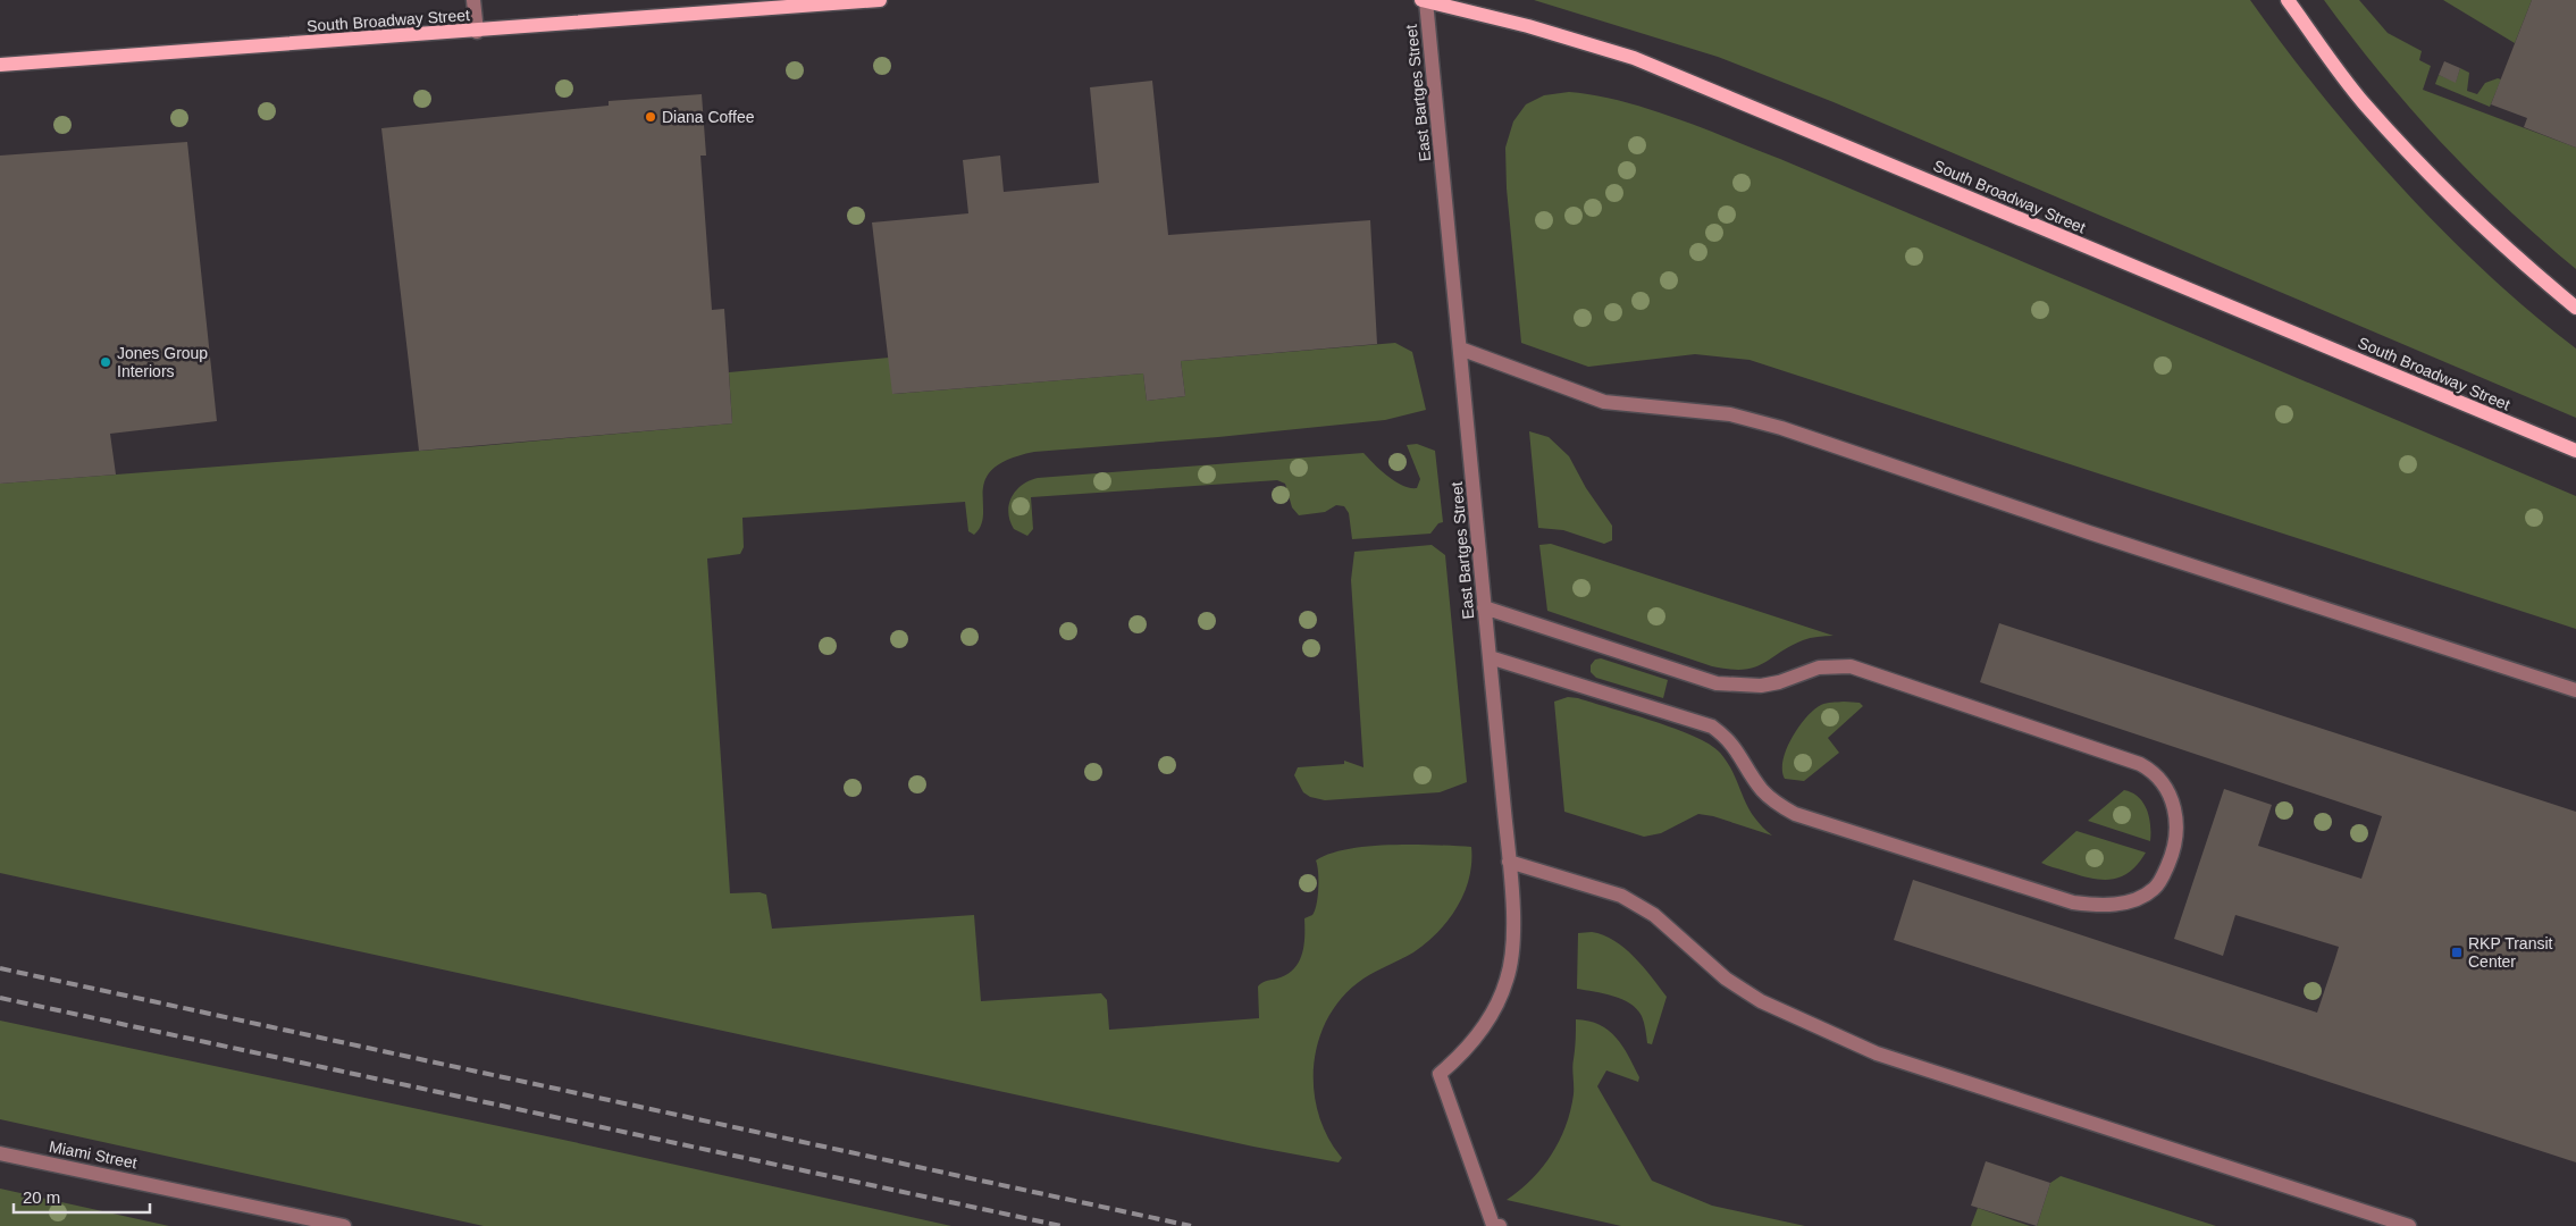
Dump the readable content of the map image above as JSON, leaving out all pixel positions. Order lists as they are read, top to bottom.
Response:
{
  "streets": {
    "main road": ["South Broadway Street"],
    "street": ["East Bartges Street", "Miami Street"]
  },
  "crossings": [
    ["South Broadway Street", "East Bartges Street"]
  ],
  "places": {
    "other": ["Diana Coffee", "Jones Group Interiors"],
    "transit": ["RKP Transit Center"]
  },
  "scale_bar": "20 m"
}
